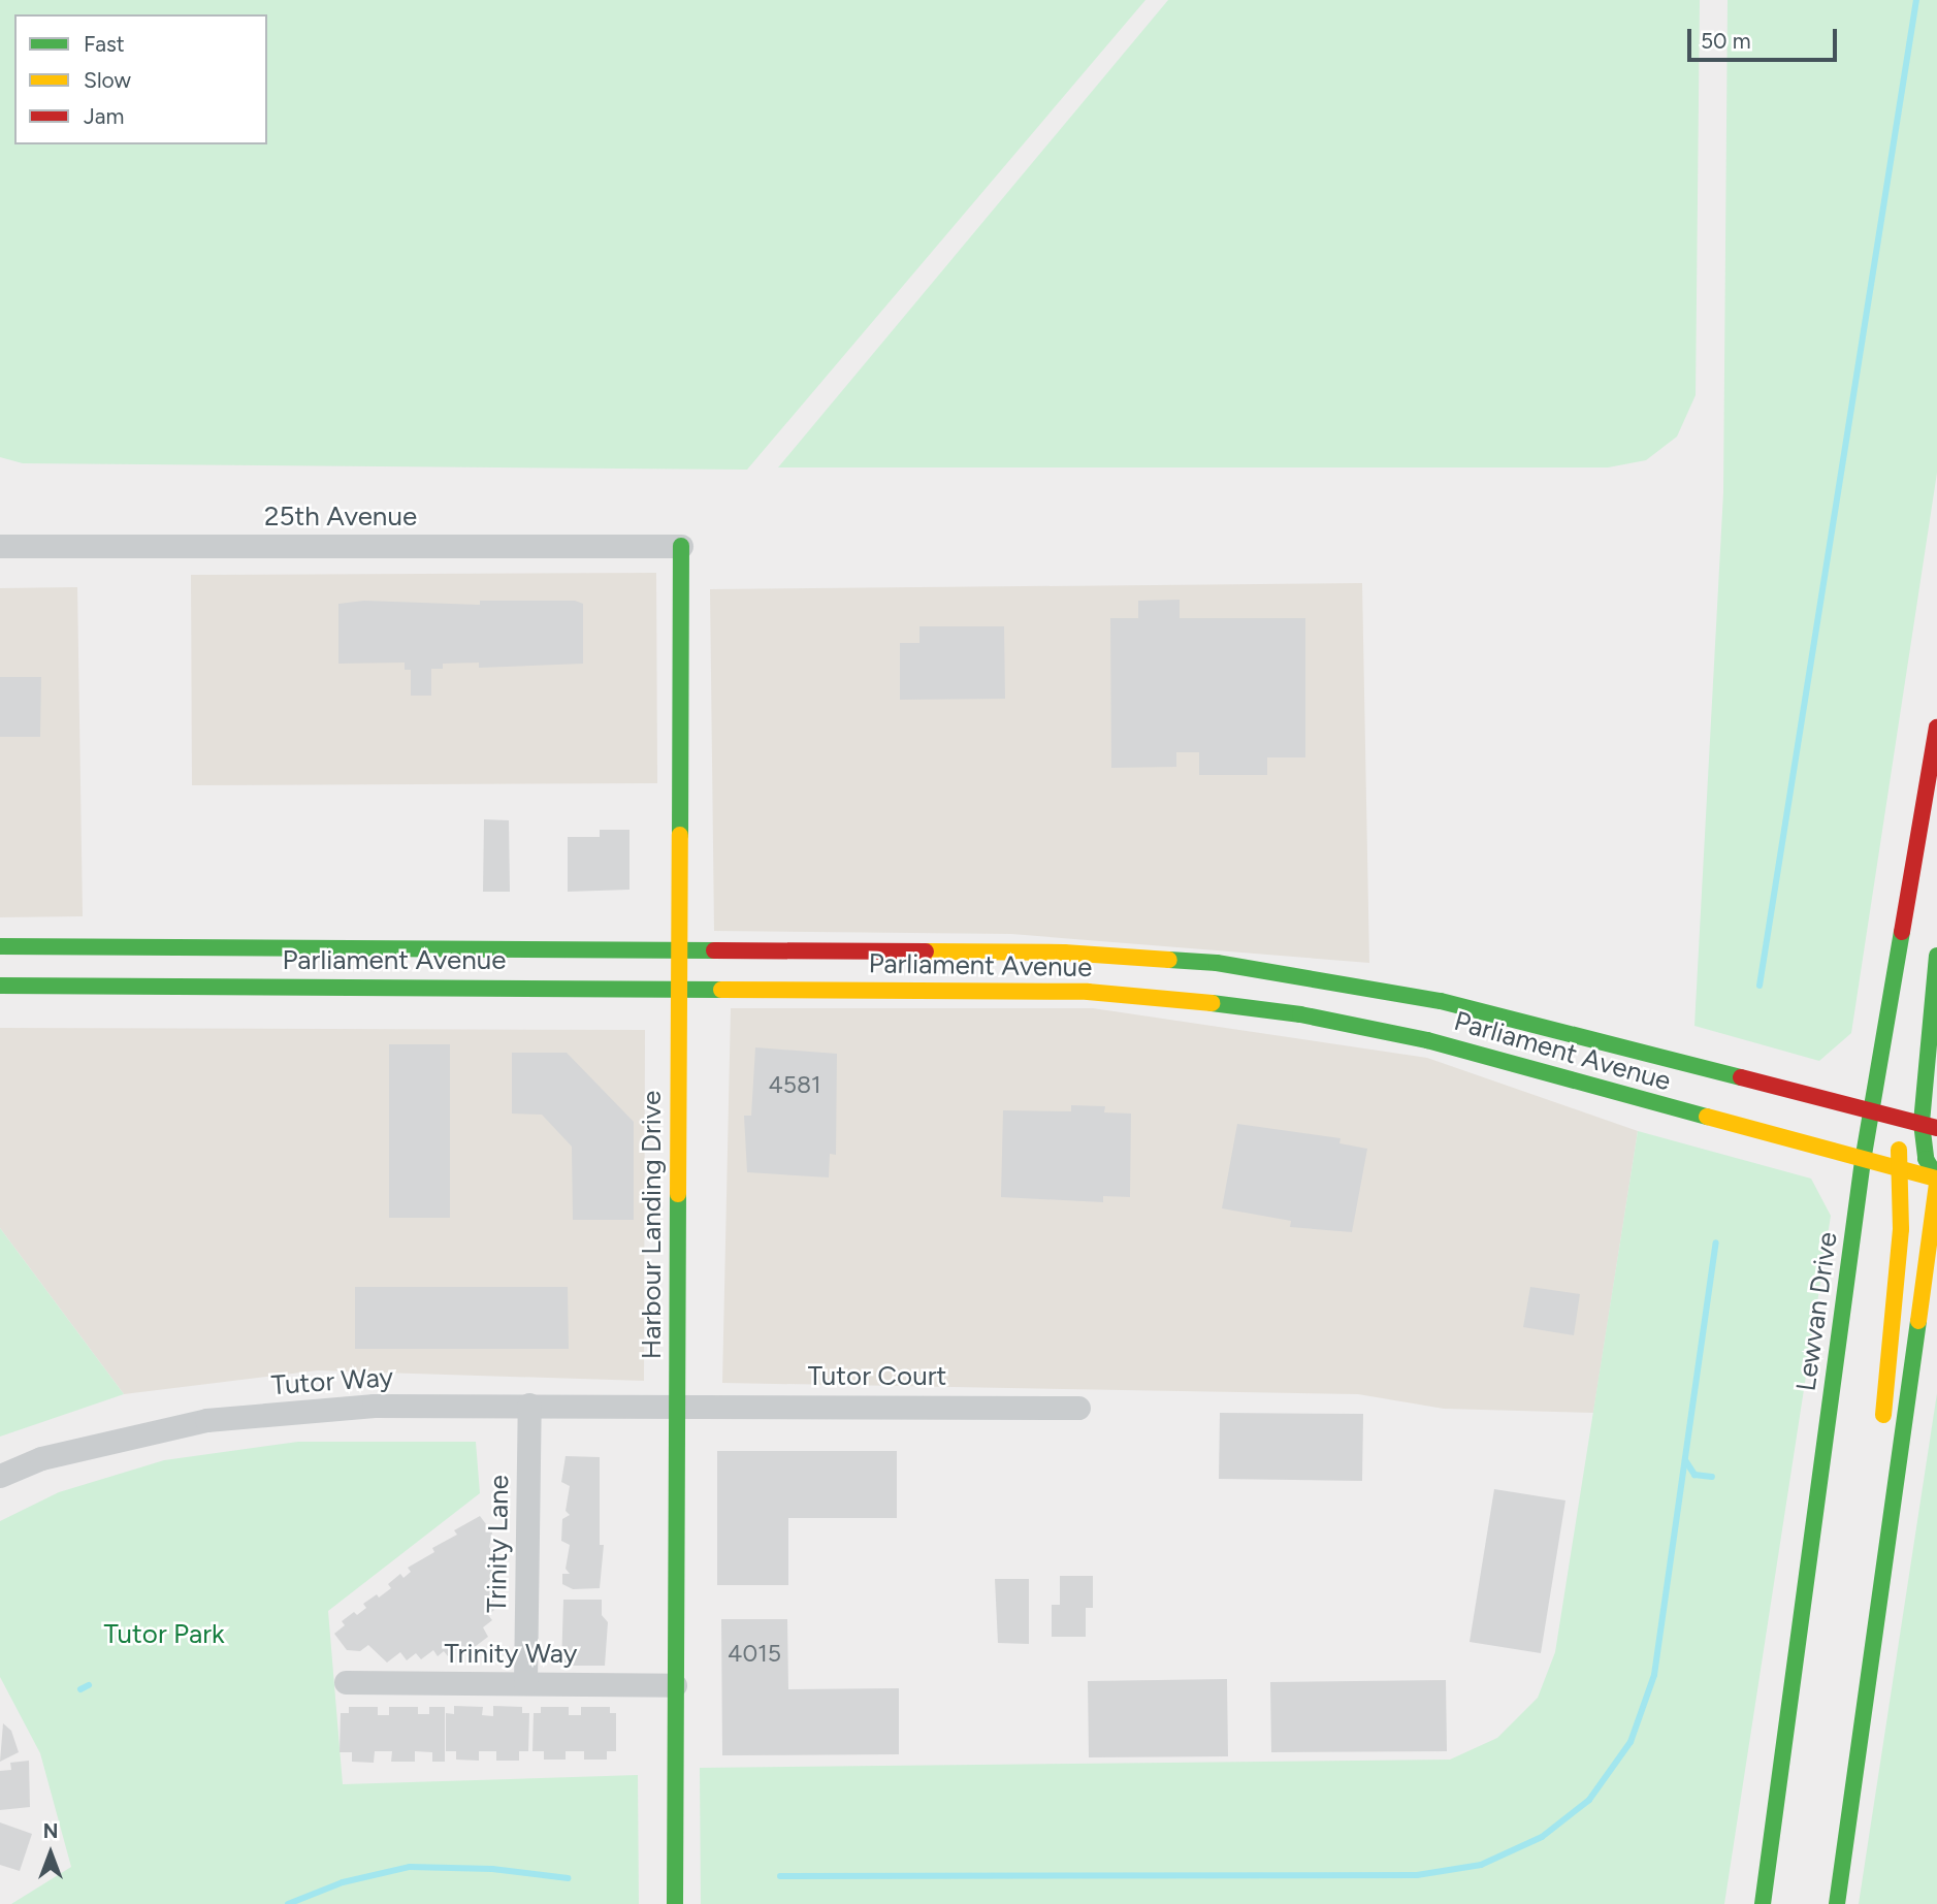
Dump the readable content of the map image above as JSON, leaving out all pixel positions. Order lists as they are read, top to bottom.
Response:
{
  "streets": {
    "main road": ["Parliament Avenue", "Harbour Landing Drive", "Lewvan Drive"],
    "street": [
      "25th Avenue",
      "Tutor Court",
      "Tutor Way",
      "Trinity Lane",
      "Trinity Way"
    ]
  },
  "crossings": [
    ["25th Avenue", "Harbour Landing Drive"],
    ["Parliament Avenue", "Harbour Landing Drive"],
    ["Parliament Avenue", "Lewvan Drive"],
    ["Harbour Landing Drive", "Tutor Court"],
    ["Harbour Landing Drive", "Tutor Way"],
    ["Harbour Landing Drive", "Trinity Way"],
    ["Tutor Court", "Tutor Way"],
    ["Tutor Way", "Trinity Lane"],
    ["Trinity Lane", "Trinity Way"]
  ],
  "parks": ["Tutor Park"],
  "house_numbers": ["4581", "4015"],
  "legend": ["Fast", "Slow", "Jam"],
  "scale_bar": "50 m",
  "north": "top"
}
